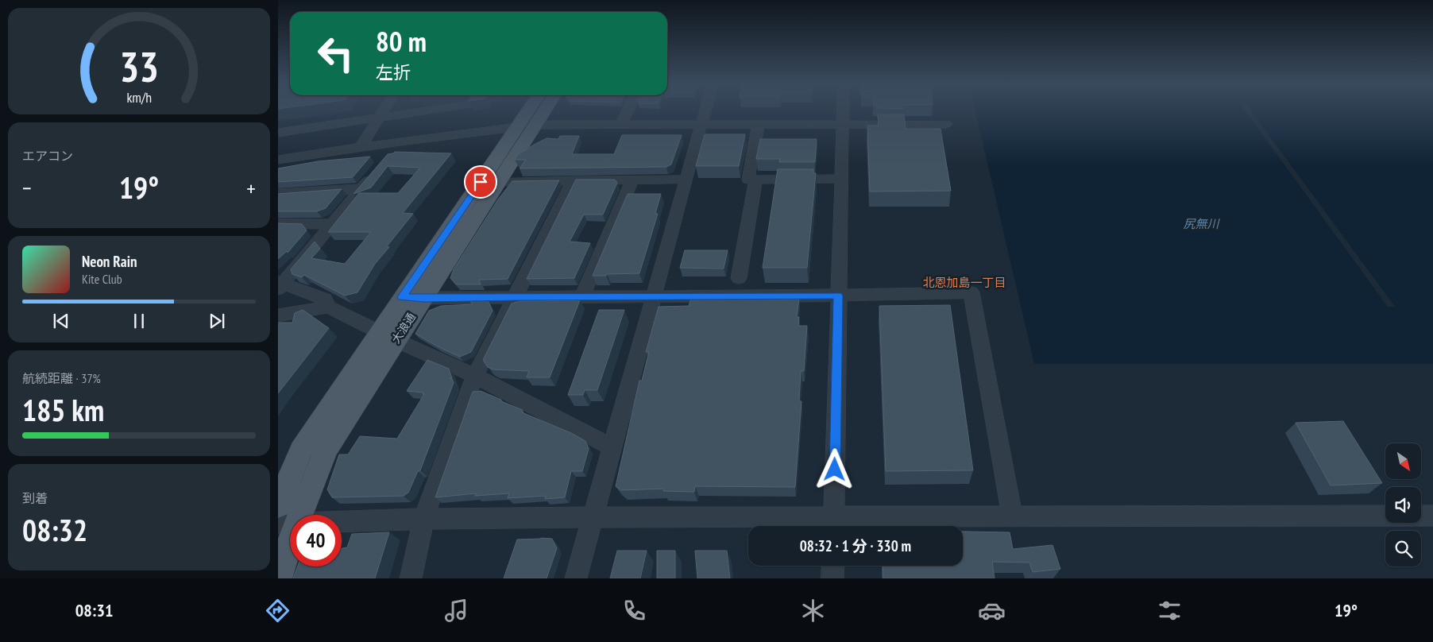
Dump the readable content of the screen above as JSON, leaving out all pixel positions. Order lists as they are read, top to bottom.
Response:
{
  "streets": {
    "main road": ["大浪通"]
  },
  "districts": ["北恩加島一丁目"],
  "water": ["尻無川"],
  "north": "bottom right",
  "page": {
    "turn": ["80 m", "左折"],
    "tile": [
      "エアコン",
      ["航続距離 · 37%", "185 km"],
      ["到着", "08:32"]
    ],
    "heat": ["−", "19°", "+"],
    "song": ["Neon Rain", "Kite Club"],
    "limit": "40",
    "trip": "08:32 · 1 分 · 330 m",
    "tabs": ["08:31", "19°"],
    "gauge": ["33", "km/h"]
  }
}
